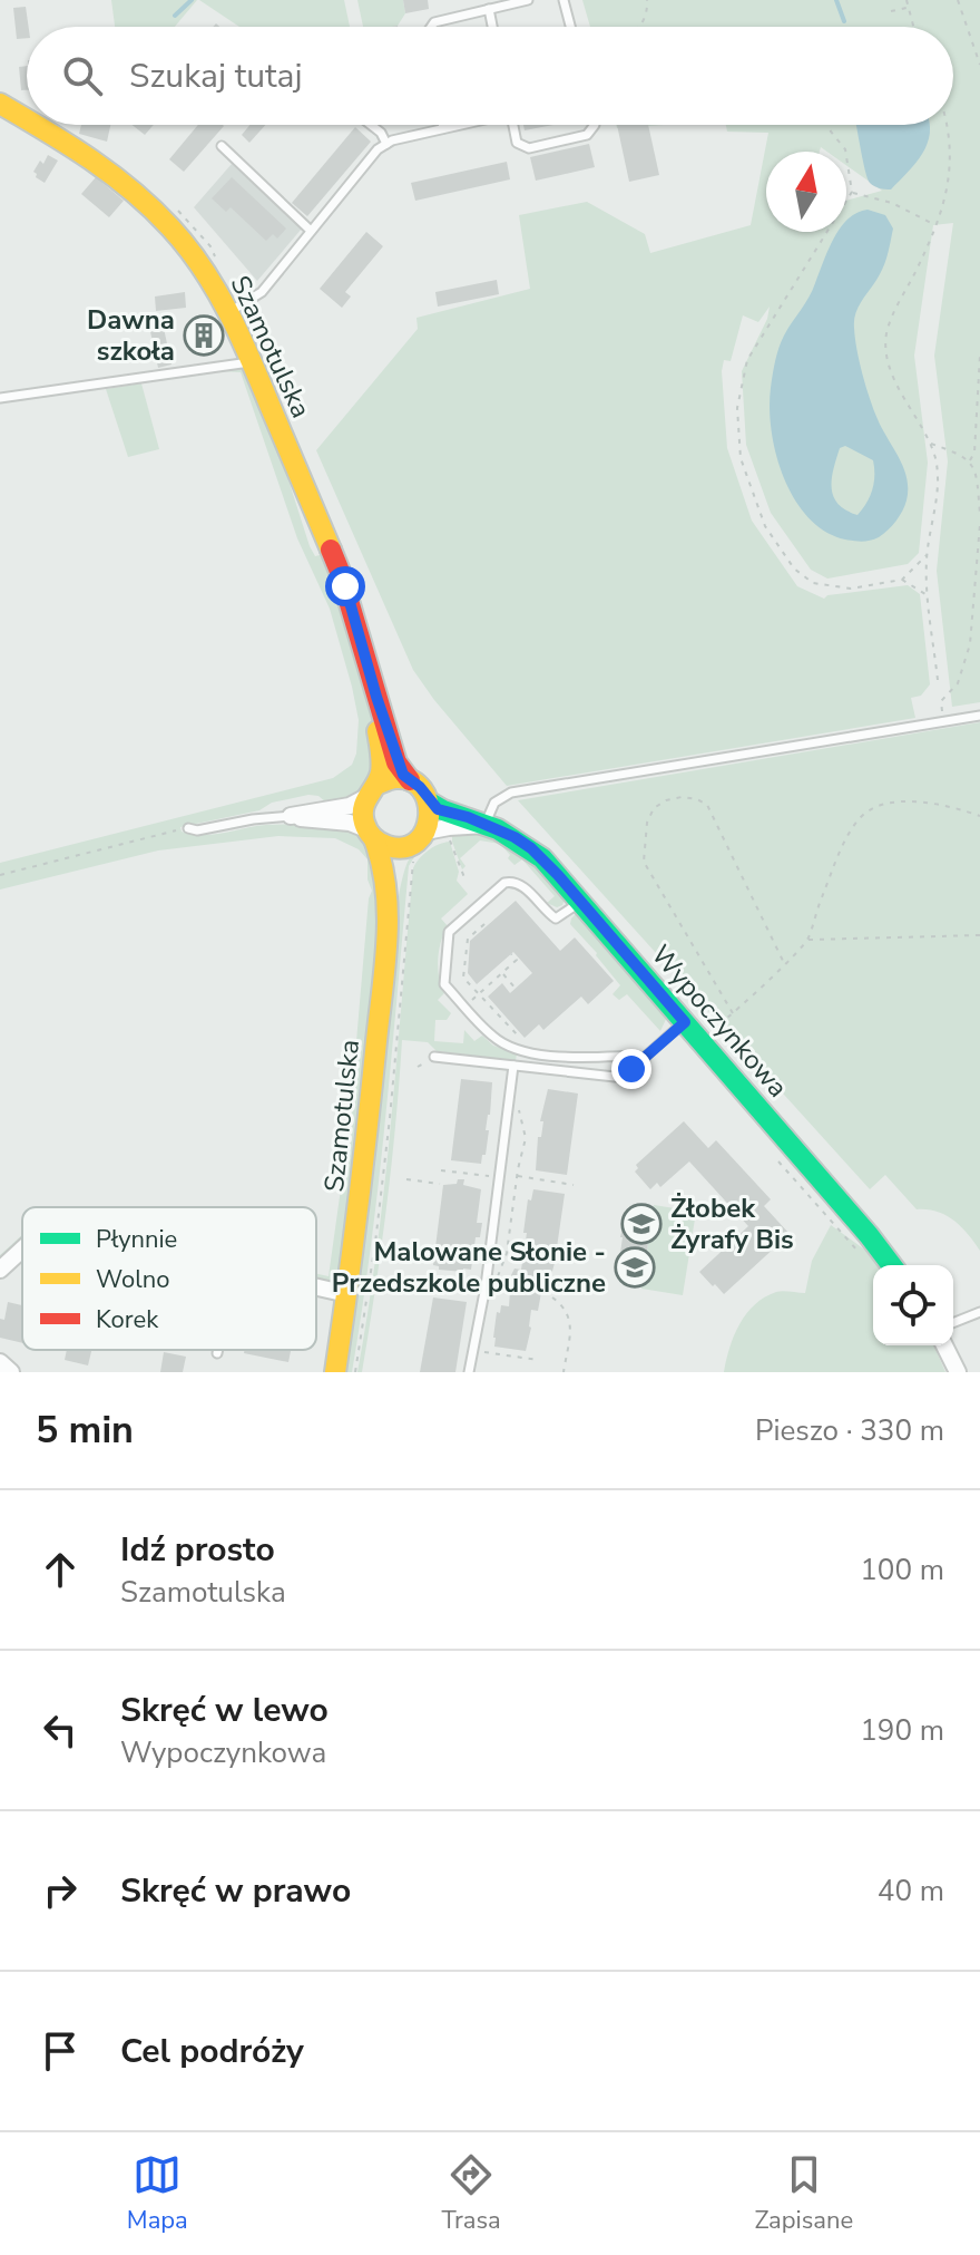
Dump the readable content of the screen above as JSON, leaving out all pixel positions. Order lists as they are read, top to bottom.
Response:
{
  "streets": {
    "street": ["Szamotulska", "Wypoczynkowa"]
  },
  "crossings": [
    ["Szamotulska", "Wypoczynkowa"]
  ],
  "places": {
    "building": ["Dawna szkoła"],
    "school or university": ["Żłobek Żyrafy Bis", "Malowane Słonie - Przedszkole publiczne"]
  },
  "legend": ["Płynnie", "Wolno", "Korek"],
  "north": "top",
  "page": {
    "search": "Szukaj tutaj",
    "heading": ["5 min", "Pieszo · 330 m"],
    "list": [
      ["Idź prosto", "Szamotulska", "100 m"],
      ["Skręć w lewo", "Wypoczynkowa", "190 m"],
      ["Skręć w prawo", "40 m"],
      "Cel podróży"
    ],
    "nav": ["Mapa", "Trasa", "Zapisane"]
  }
}
